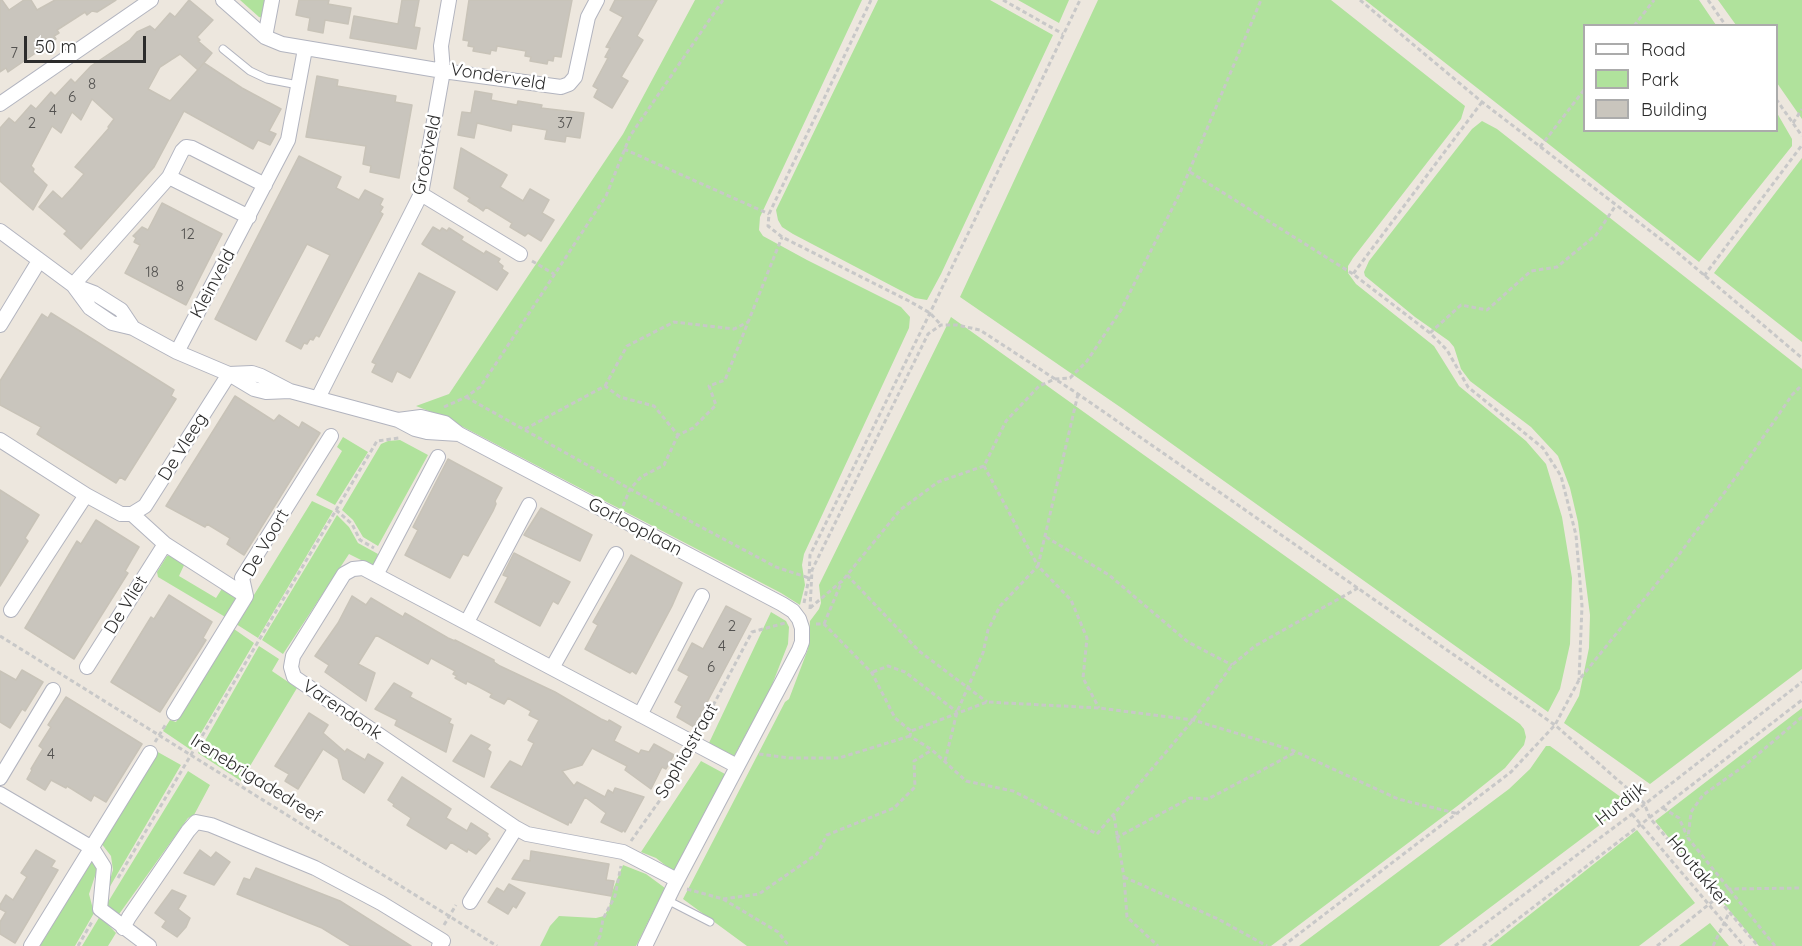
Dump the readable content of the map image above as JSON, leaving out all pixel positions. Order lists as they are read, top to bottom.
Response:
{
  "streets": {
    "street": [
      "Vonderveld",
      "Grootveld",
      "Kleinveld",
      "De Vleeg",
      "Gorlooplaan",
      "De Voort",
      "De Vliet",
      "Varendonk"
    ],
    "path": [
      "Sophiastraat",
      "Irenebrigadedreef",
      "Hutdijk",
      "Houtakker"
    ]
  },
  "crossings": [
    ["Vonderveld", "Grootveld"],
    ["Grootveld", "Gorlooplaan"],
    ["Kleinveld", "Gorlooplaan"],
    ["De Vleeg", "Gorlooplaan"],
    ["Gorlooplaan", "Sophiastraat"],
    ["Varendonk", "Sophiastraat"],
    ["Hutdijk", "Houtakker"]
  ],
  "house_numbers": [
    "7",
    "8",
    "6",
    "4",
    "2",
    "37",
    "12",
    "18",
    "8",
    "2",
    "4",
    "6",
    "4"
  ],
  "legend": ["Road", "Park", "Building"],
  "scale_bar": "50 m"
}
